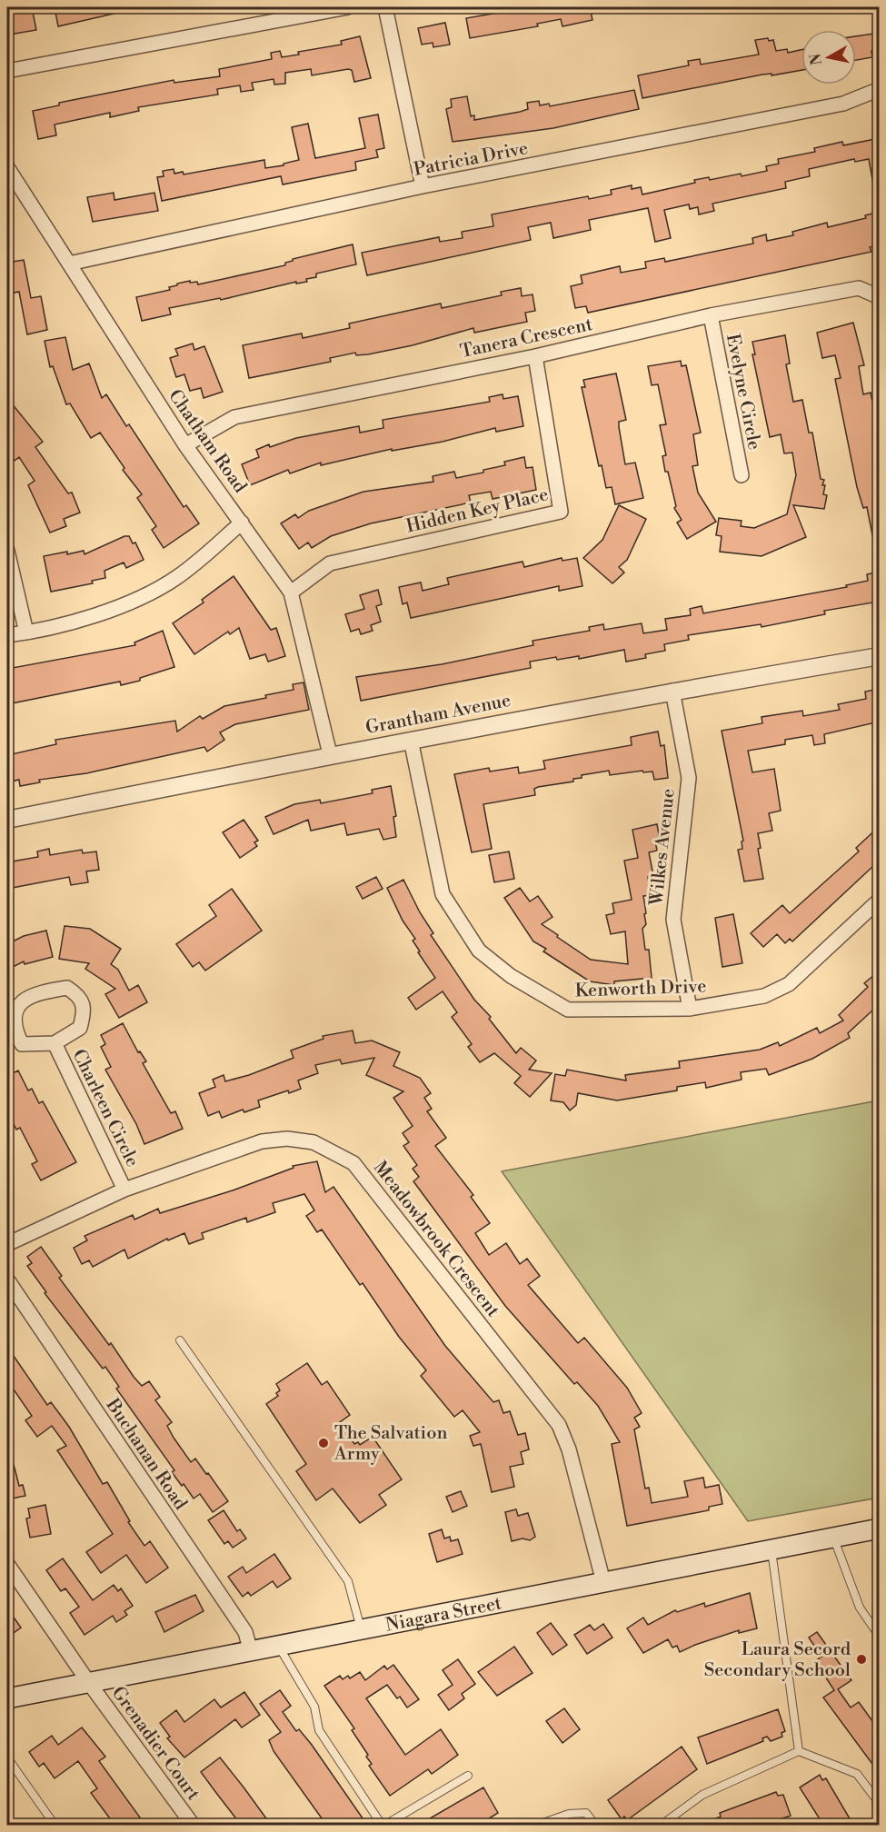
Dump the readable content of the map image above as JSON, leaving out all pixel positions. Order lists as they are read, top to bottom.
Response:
{
  "streets": {
    "main road": ["Niagara Street"],
    "street": [
      "Patricia Drive",
      "Tanera Crescent",
      "Evelyne Circle",
      "Chatham Road",
      "Hidden Key Place",
      "Grantham Avenue",
      "Wilkes Avenue",
      "Kenworth Drive",
      "Charleen Circle",
      "Meadowbrook Crescent",
      "Buchanan Road",
      "Grenadier Court"
    ]
  },
  "crossings": [
    ["Patricia Drive", "Chatham Road"],
    ["Tanera Crescent", "Evelyne Circle"],
    ["Tanera Crescent", "Chatham Road"],
    ["Tanera Crescent", "Hidden Key Place"],
    ["Chatham Road", "Hidden Key Place"],
    ["Chatham Road", "Grantham Avenue"],
    ["Grantham Avenue", "Wilkes Avenue"],
    ["Grantham Avenue", "Kenworth Drive"],
    ["Wilkes Avenue", "Kenworth Drive"],
    ["Charleen Circle", "Meadowbrook Crescent"],
    ["Meadowbrook Crescent", "Niagara Street"],
    ["Buchanan Road", "Niagara Street"],
    ["Niagara Street", "Grenadier Court"]
  ],
  "places": ["The Salvation Army", "Laura Secord Secondary School"],
  "north": "left"
}
